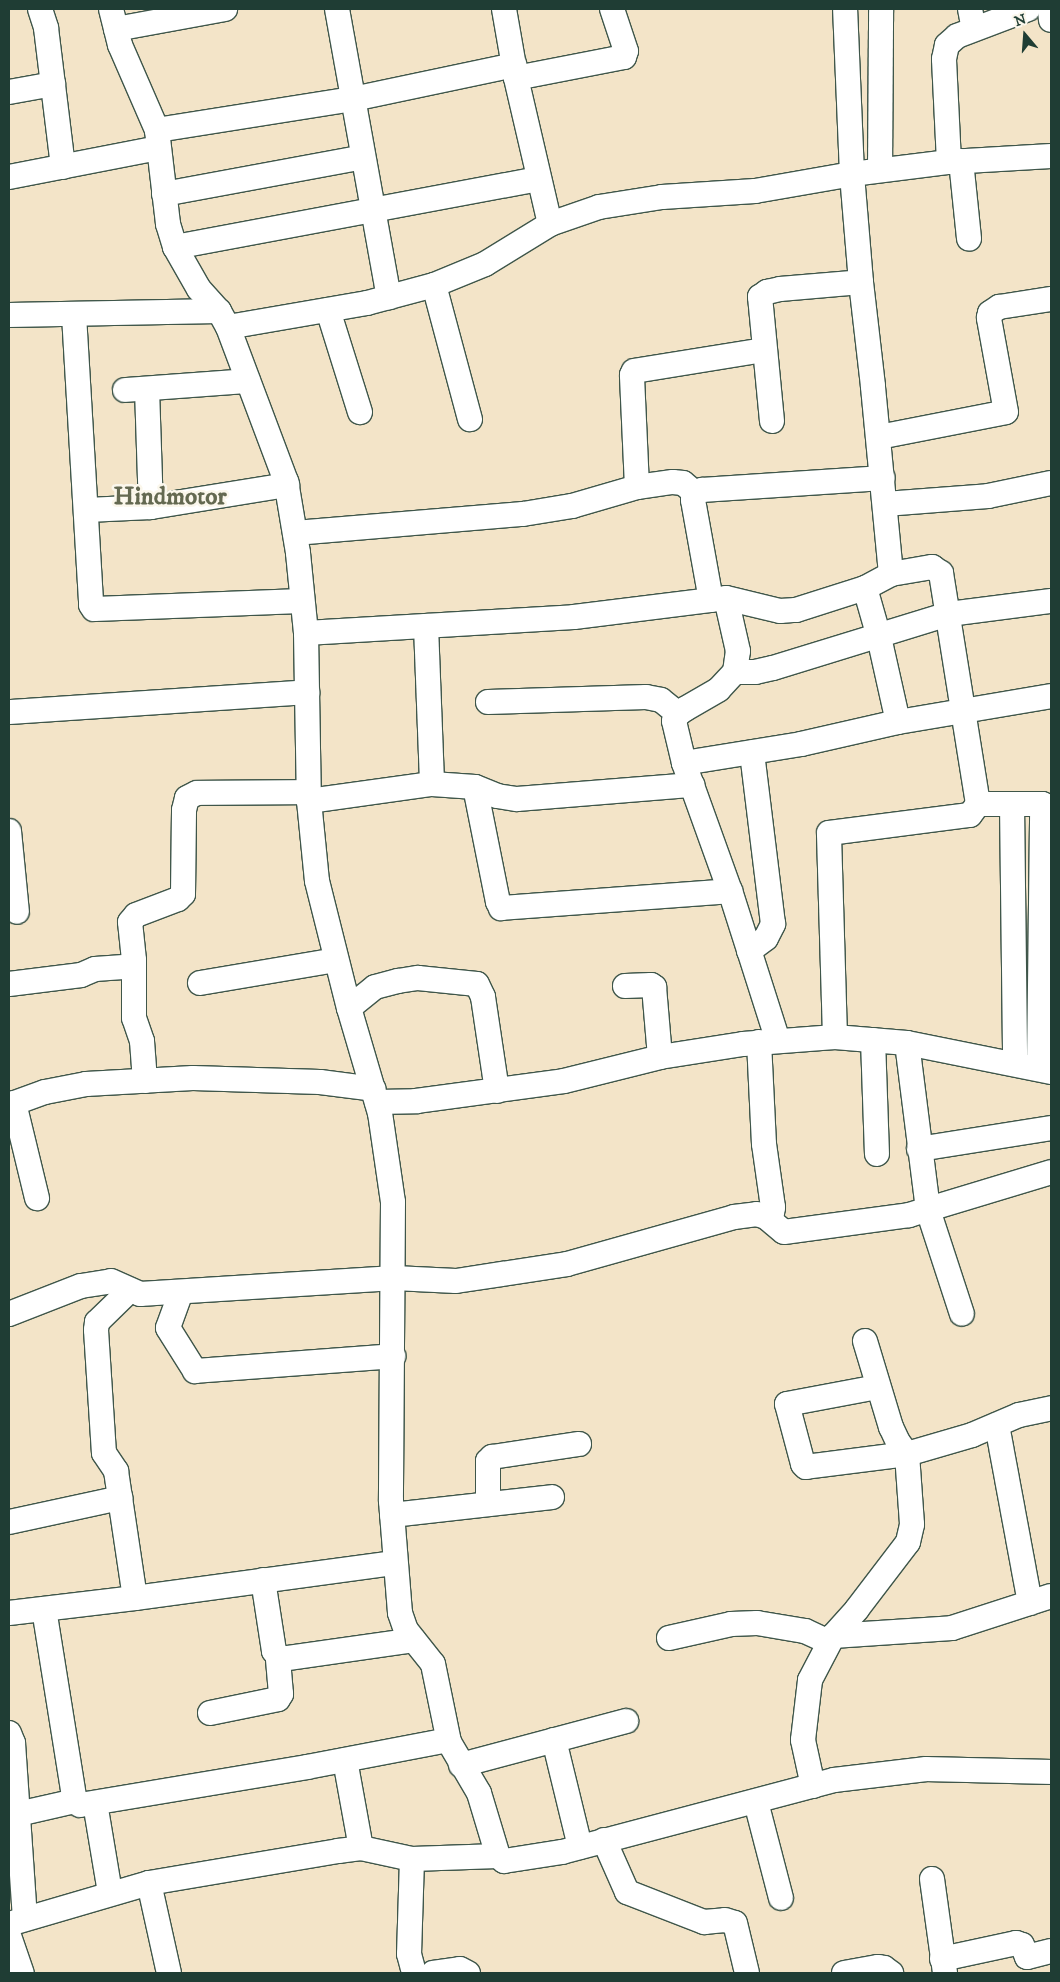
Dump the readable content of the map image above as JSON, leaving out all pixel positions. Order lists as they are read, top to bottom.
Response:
{
  "districts": ["Hindmotor"],
  "north": "top"
}
